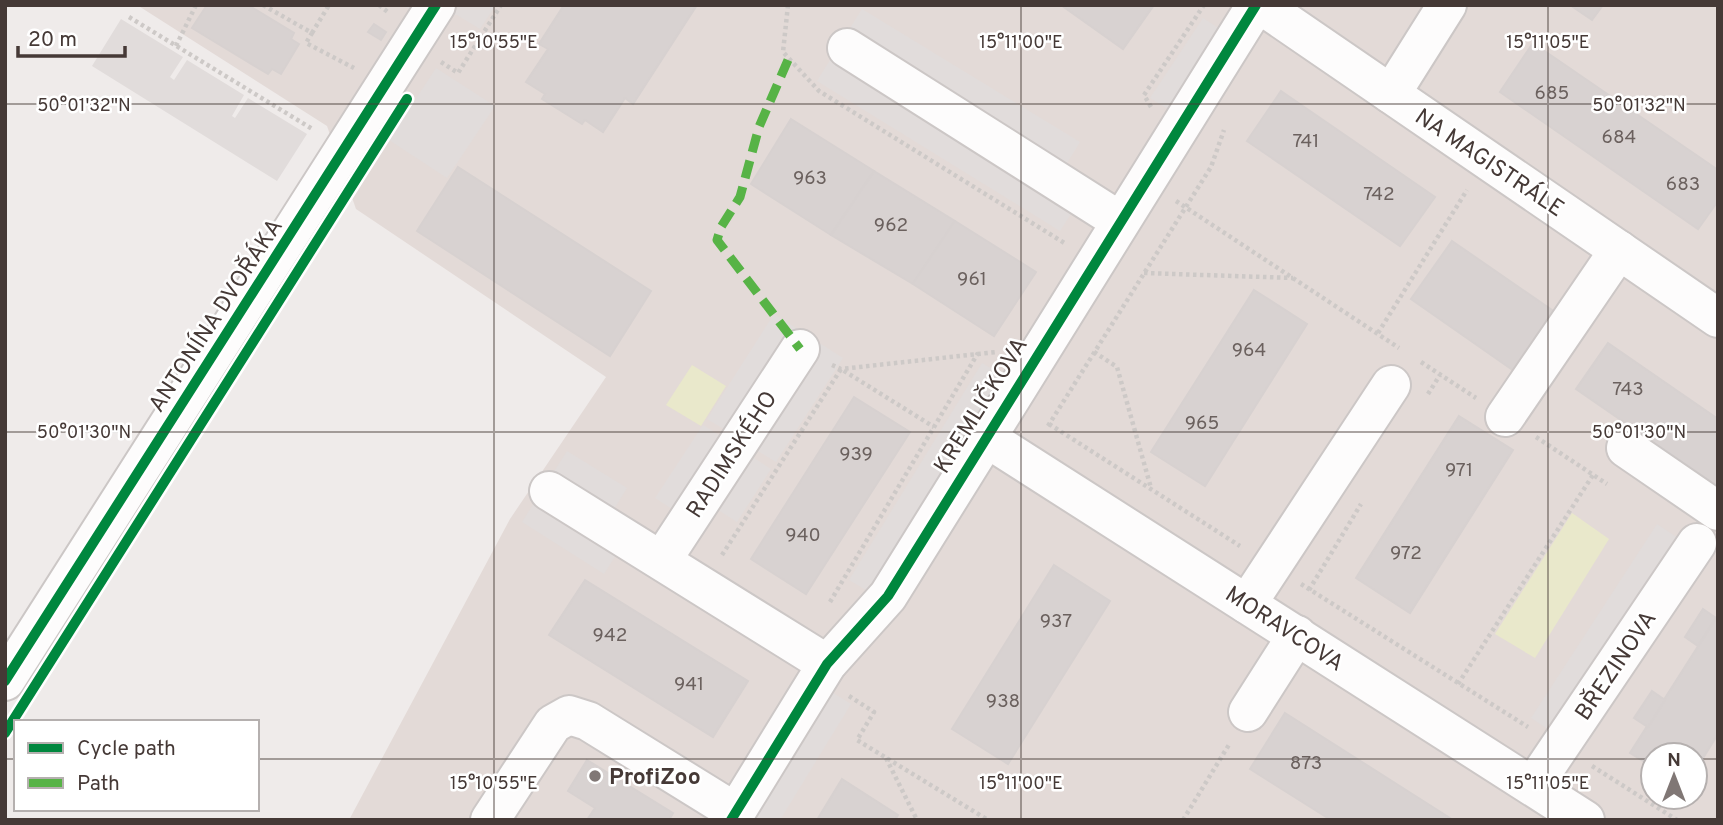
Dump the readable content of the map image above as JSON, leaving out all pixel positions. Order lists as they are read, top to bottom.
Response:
{
  "streets": {
    "street": [
      "NA MAGISTRÁLE",
      "ANTONÍNA DVOŘÁKA",
      "KREMLIČKOVA",
      "RADIMSKÉHO",
      "MORAVCOVA",
      "BŘEZINOVA"
    ]
  },
  "crossings": [
    ["NA MAGISTRÁLE", "KREMLIČKOVA"],
    ["KREMLIČKOVA", "MORAVCOVA"],
    ["MORAVCOVA", "BŘEZINOVA"]
  ],
  "places": ["ProfiZoo"],
  "house_numbers": [
    "685",
    "684",
    "741",
    "963",
    "683",
    "742",
    "962",
    "961",
    "964",
    "743",
    "965",
    "939",
    "971",
    "940",
    "972",
    "937",
    "942",
    "941",
    "938",
    "873"
  ],
  "legend": ["Cycle path", "Path"],
  "scale_bar": "20 m",
  "north": "top",
  "coordinates": [
    "15°10'55\"E",
    "15°11'00\"E",
    "15°11'05\"E",
    "50°01'32\"N",
    "50°01'30\"N"
  ]
}
